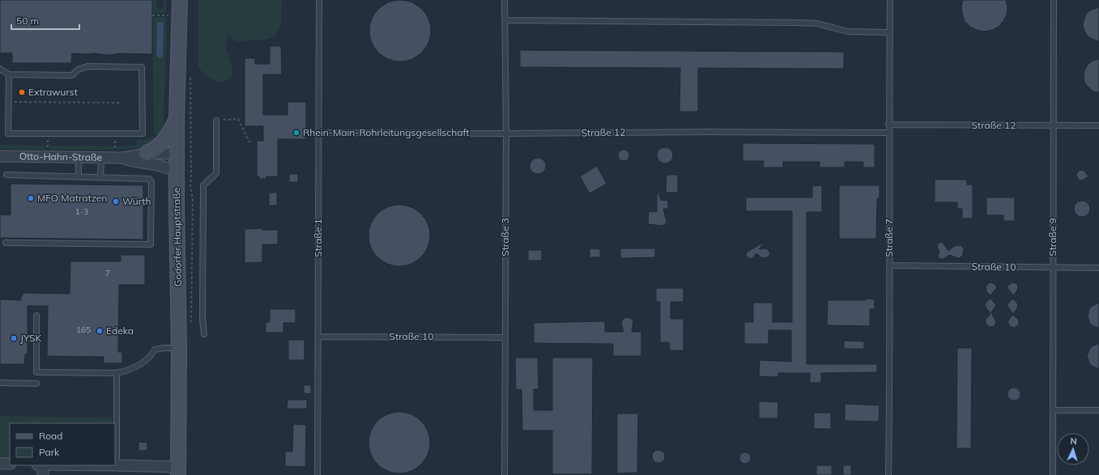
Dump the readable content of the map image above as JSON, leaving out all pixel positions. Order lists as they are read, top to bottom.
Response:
{
  "streets": {
    "main road": ["Godorfer Hauptstraße"],
    "street": ["Otto-Hahn-Straße"],
    "lane": [
      "Straße 12",
      "Straße 3",
      "Straße 9",
      "Straße 1",
      "Straße 7",
      "Straße 10"
    ]
  },
  "crossings": [
    ["Straße 12", "Straße 3"],
    ["Straße 12", "Straße 9"],
    ["Straße 12", "Straße 1"],
    ["Straße 12", "Straße 7"],
    ["Otto-Hahn-Straße", "Godorfer Hauptstraße"],
    ["Straße 3", "Straße 10"],
    ["Straße 9", "Straße 10"],
    ["Straße 1", "Straße 10"],
    ["Straße 7", "Straße 10"]
  ],
  "places": [
    "Extrawurst",
    "Rhein-Main-Rohrleitungsgesellschaft",
    "MFO Matratzen",
    "Würth",
    "Edeka",
    "JYSK"
  ],
  "house_numbers": ["1-3", "7", "165"],
  "legend": ["Road", "Park"],
  "scale_bar": "50 m",
  "north": "top"
}
